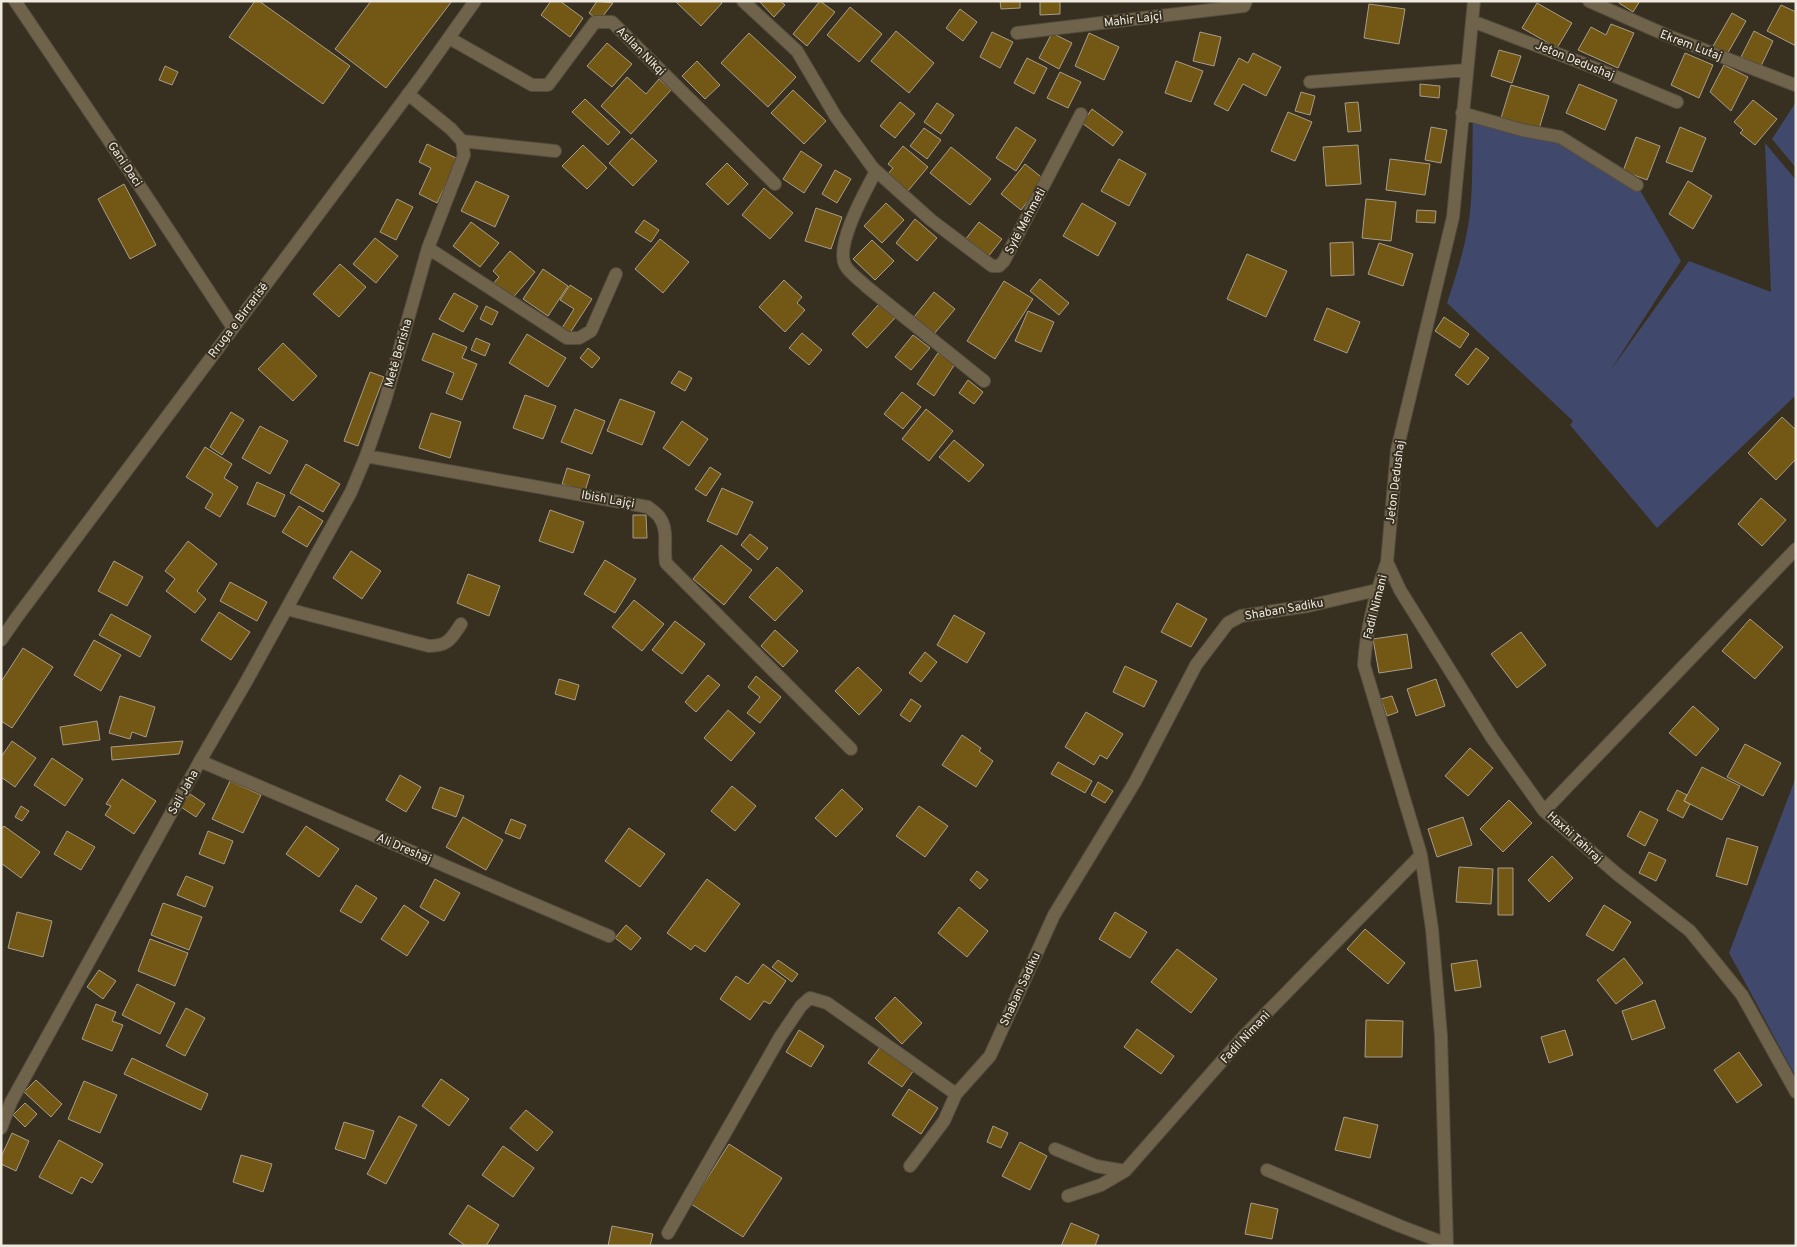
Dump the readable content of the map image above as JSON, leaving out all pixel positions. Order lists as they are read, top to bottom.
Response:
{
  "streets": {
    "street": [
      "Mahir Lajçi",
      "Ekrem Lutaj",
      "Asllan Nikqi",
      "Jeton Dedushaj",
      "Gani Daci",
      "Sylë Mehmeti",
      "Rruga e Birrarisë",
      "Metë Berisha",
      "Ibish Lajçi",
      "Fadil Nimani",
      "Shaban Sadiku",
      "Sali Jaha",
      "Haxhi Tahiraj",
      "Ali Dreshaj"
    ]
  },
  "crossings": [
    ["Asllan Nikqi", "Rruga e Birrarisë"],
    ["Jeton Dedushaj", "Fadil Nimani"],
    ["Gani Daci", "Rruga e Birrarisë"],
    ["Metë Berisha", "Ibish Lajçi"],
    ["Metë Berisha", "Sali Jaha"],
    ["Ibish Lajçi", "Sali Jaha"],
    ["Fadil Nimani", "Shaban Sadiku"],
    ["Sali Jaha", "Ali Dreshaj"]
  ]
}
